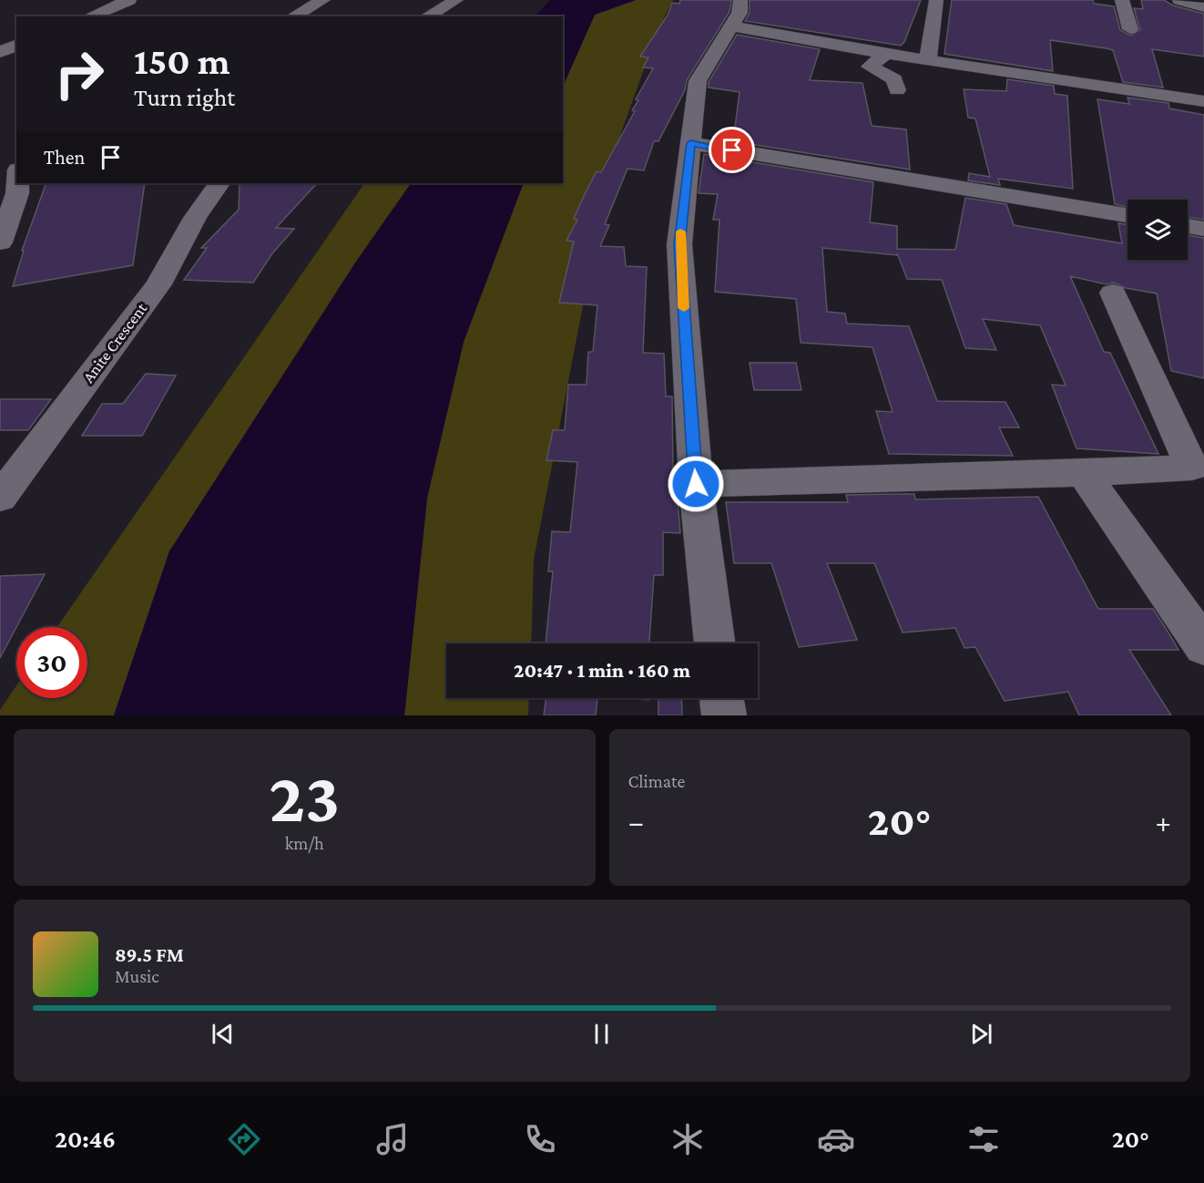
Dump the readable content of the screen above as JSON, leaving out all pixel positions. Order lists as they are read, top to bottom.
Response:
{
  "streets": {
    "street": ["Anite Crescent"]
  },
  "page": {
    "turn": ["150 m", "Turn right"],
    "then": "Then",
    "limit": "30",
    "trip": "20:47 · 1 min · 160 m",
    "tile": [
      ["23", "km/h"],
      "Climate"
    ],
    "heat": ["−", "20°", "+"],
    "song": ["89.5 FM", "Music"],
    "tabs": ["20:46", "20°"]
  }
}
